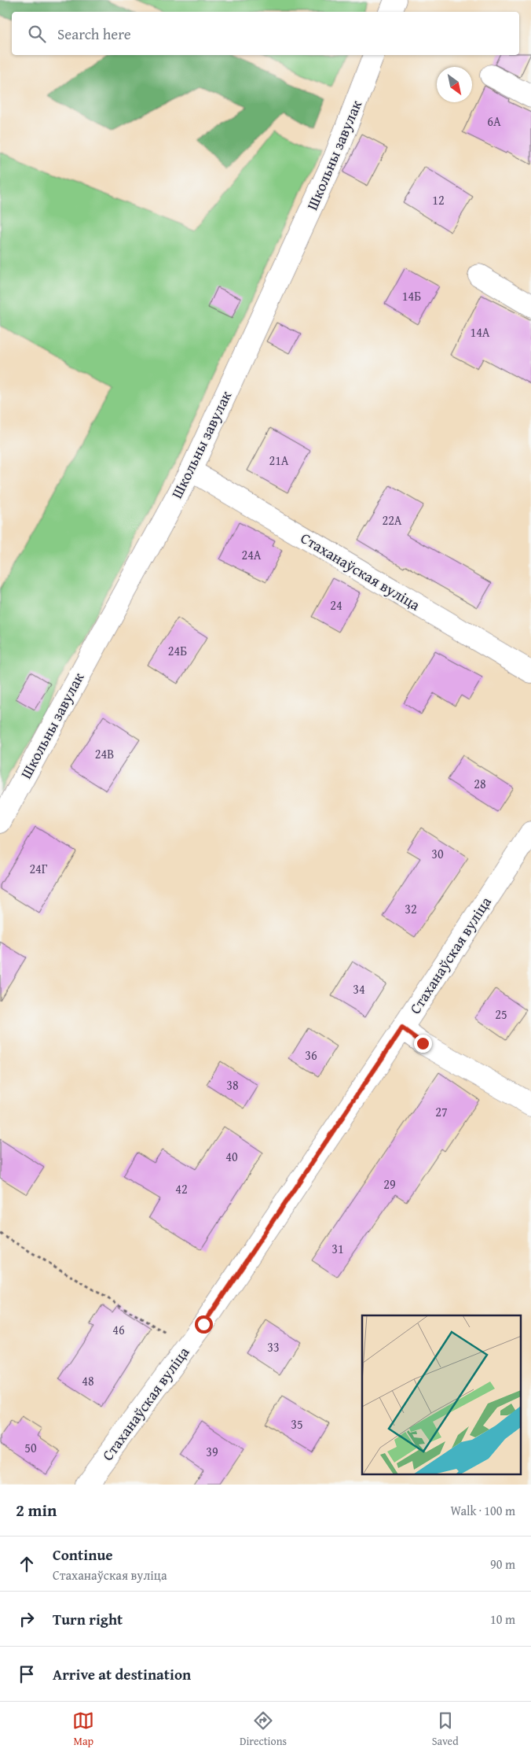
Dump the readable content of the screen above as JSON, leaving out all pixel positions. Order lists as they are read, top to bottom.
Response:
{
  "streets": {
    "street": ["Школьны завулак", "Стаханаўская вуліца"]
  },
  "crossings": [
    ["Школьны завулак", "Стаханаўская вуліца"]
  ],
  "house_numbers": [
    "6А",
    "12",
    "14Б",
    "14А",
    "21А",
    "22А",
    "24А",
    "24",
    "24Б",
    "24В",
    "28",
    "30",
    "24Г",
    "32",
    "34",
    "25",
    "36",
    "38",
    "27",
    "40",
    "29",
    "42",
    "31",
    "46",
    "33",
    "48",
    "35",
    "50",
    "39"
  ],
  "north": "bottom right",
  "page": {
    "search": "Search here",
    "heading": ["2 min", "Walk · 100 m"],
    "list": [
      ["Continue", "Стаханаўская вуліца", "90 m"],
      ["Turn right", "10 m"],
      "Arrive at destination"
    ],
    "nav": ["Map", "Directions", "Saved"]
  }
}
